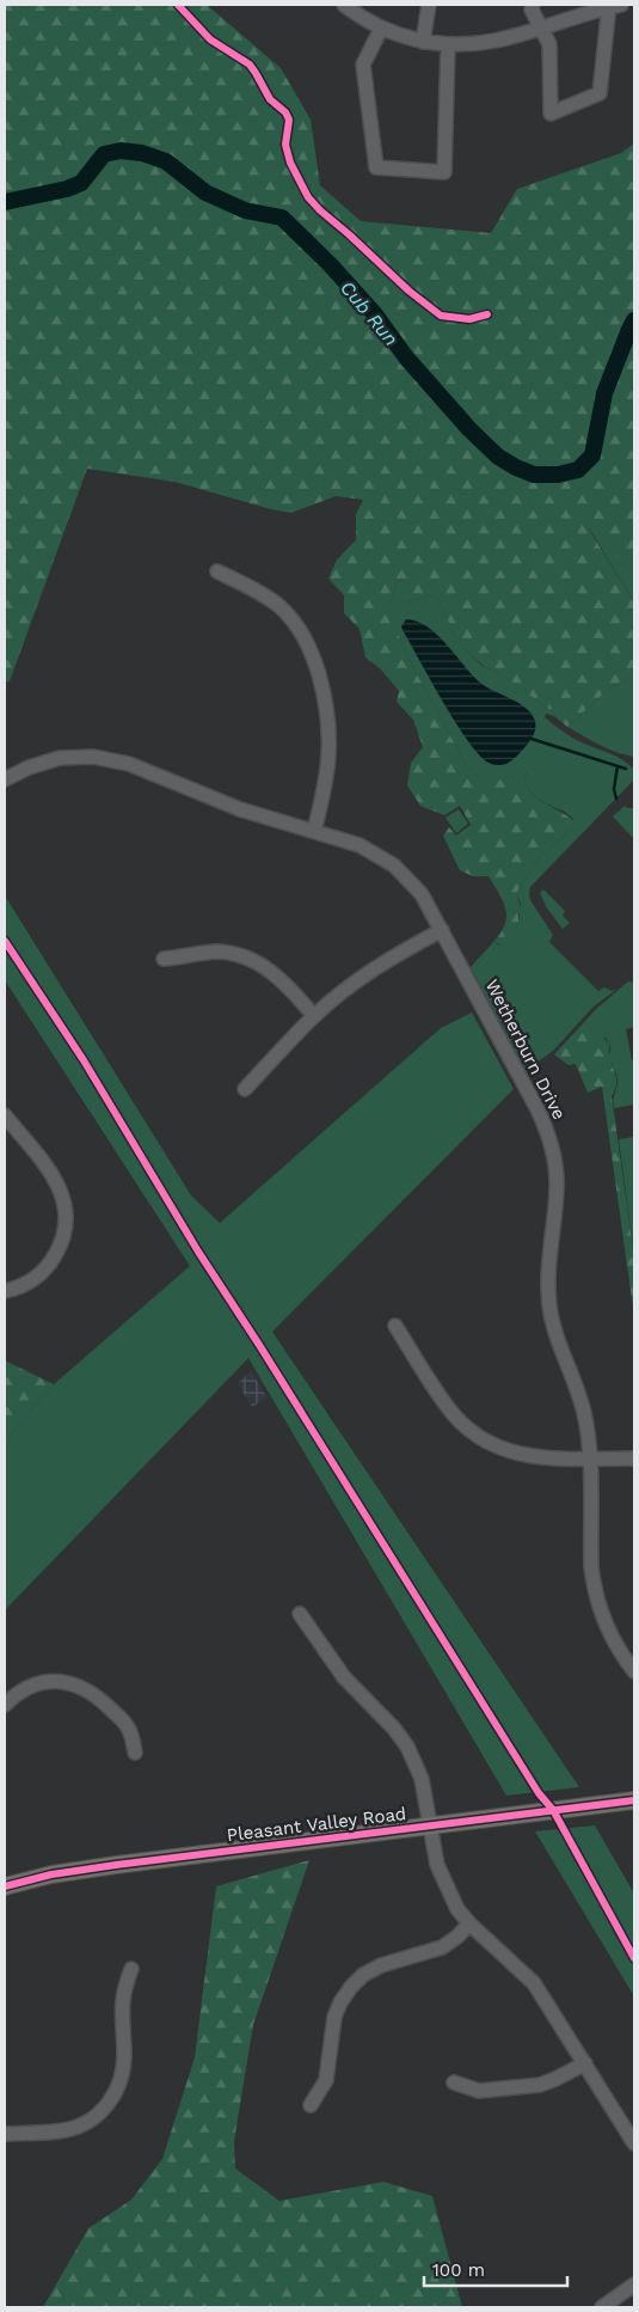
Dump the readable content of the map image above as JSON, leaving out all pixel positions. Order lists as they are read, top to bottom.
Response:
{
  "streets": {
    "main road": ["Pleasant Valley Road"],
    "street": ["Wetherburn Drive"]
  },
  "water": ["Cub Run"],
  "scale_bar": "100 m"
}
